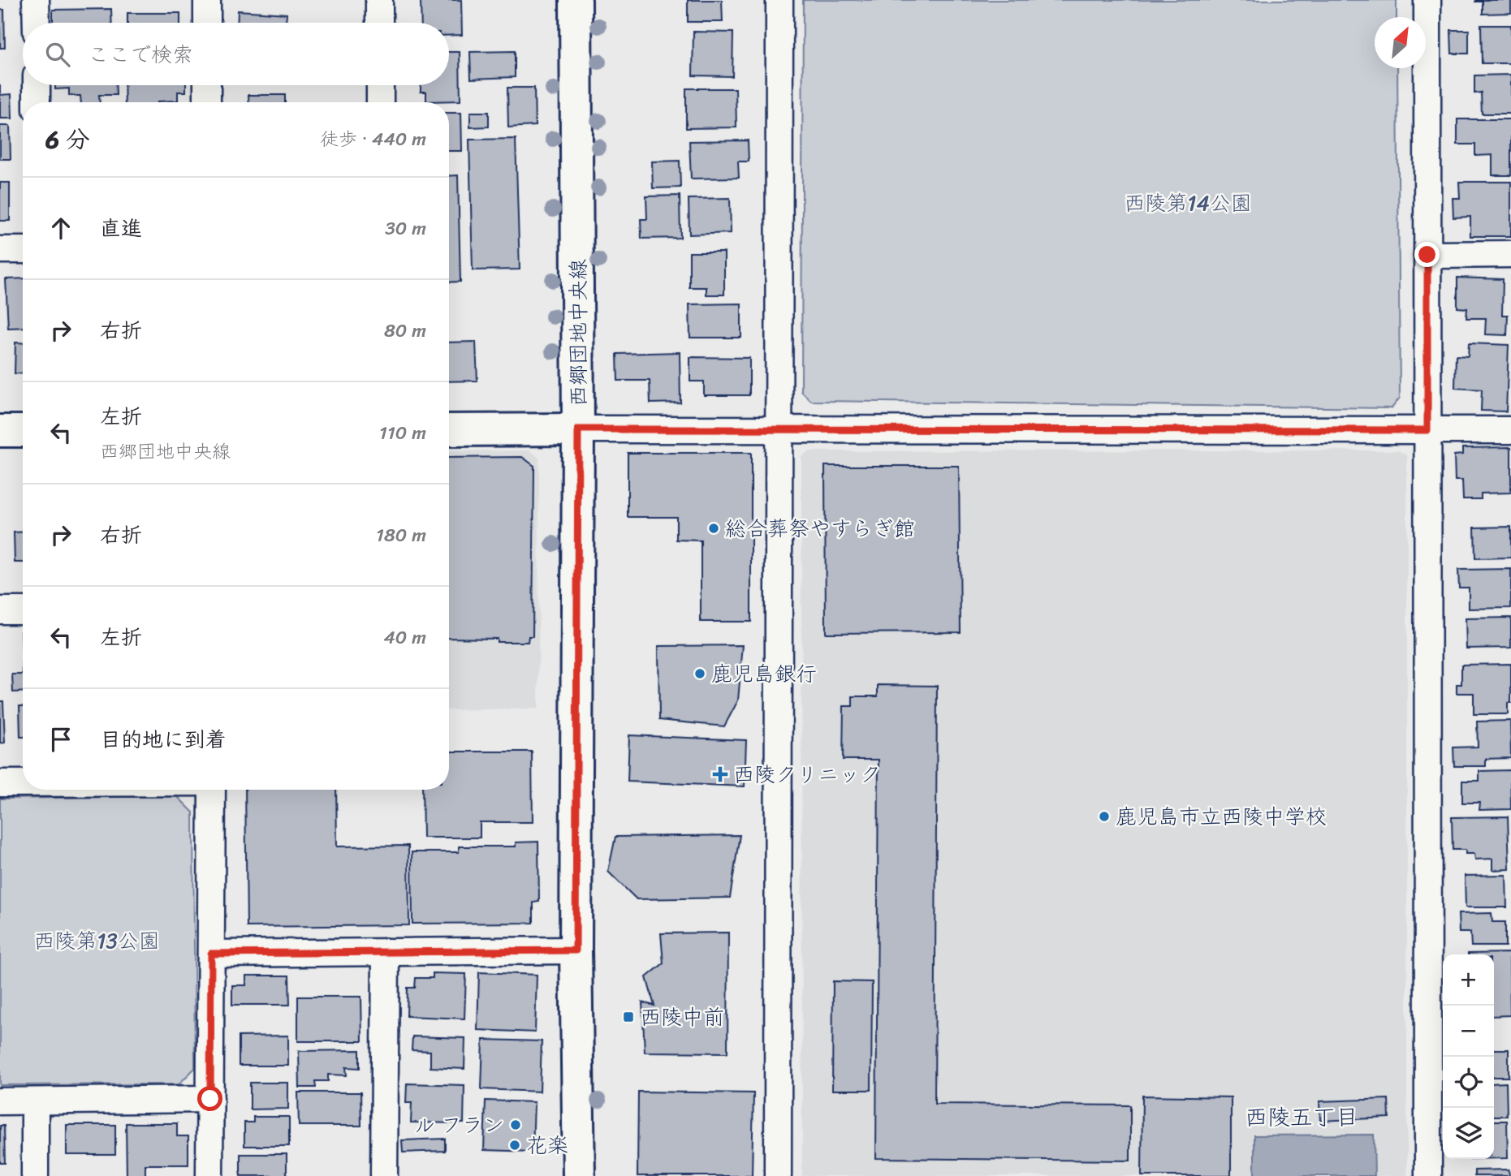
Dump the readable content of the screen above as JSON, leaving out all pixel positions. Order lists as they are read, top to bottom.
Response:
{
  "streets": {
    "street": ["西郷団地中央線"]
  },
  "districts": ["西陵五丁目"],
  "parks": ["西陵第14公園", "西陵第13公園"],
  "places": {
    "other": [
      "総合葬祭やすらぎ館",
      "鹿児島銀行",
      "鹿児島市立西陵中学校",
      "ル フラン",
      "花楽"
    ],
    "health": ["西陵クリニック"],
    "transit": ["西陵中前"]
  },
  "north": "top right",
  "page": {
    "search": "ここで検索",
    "heading": ["6 分", "徒歩 · 440 m"],
    "list": [
      ["直進", "30 m"],
      ["右折", "80 m"],
      ["左折", "西郷団地中央線", "110 m"],
      ["右折", "180 m"],
      ["左折", "40 m"],
      "目的地に到着"
    ],
    "map_buttons": ["+", "−"]
  }
}
